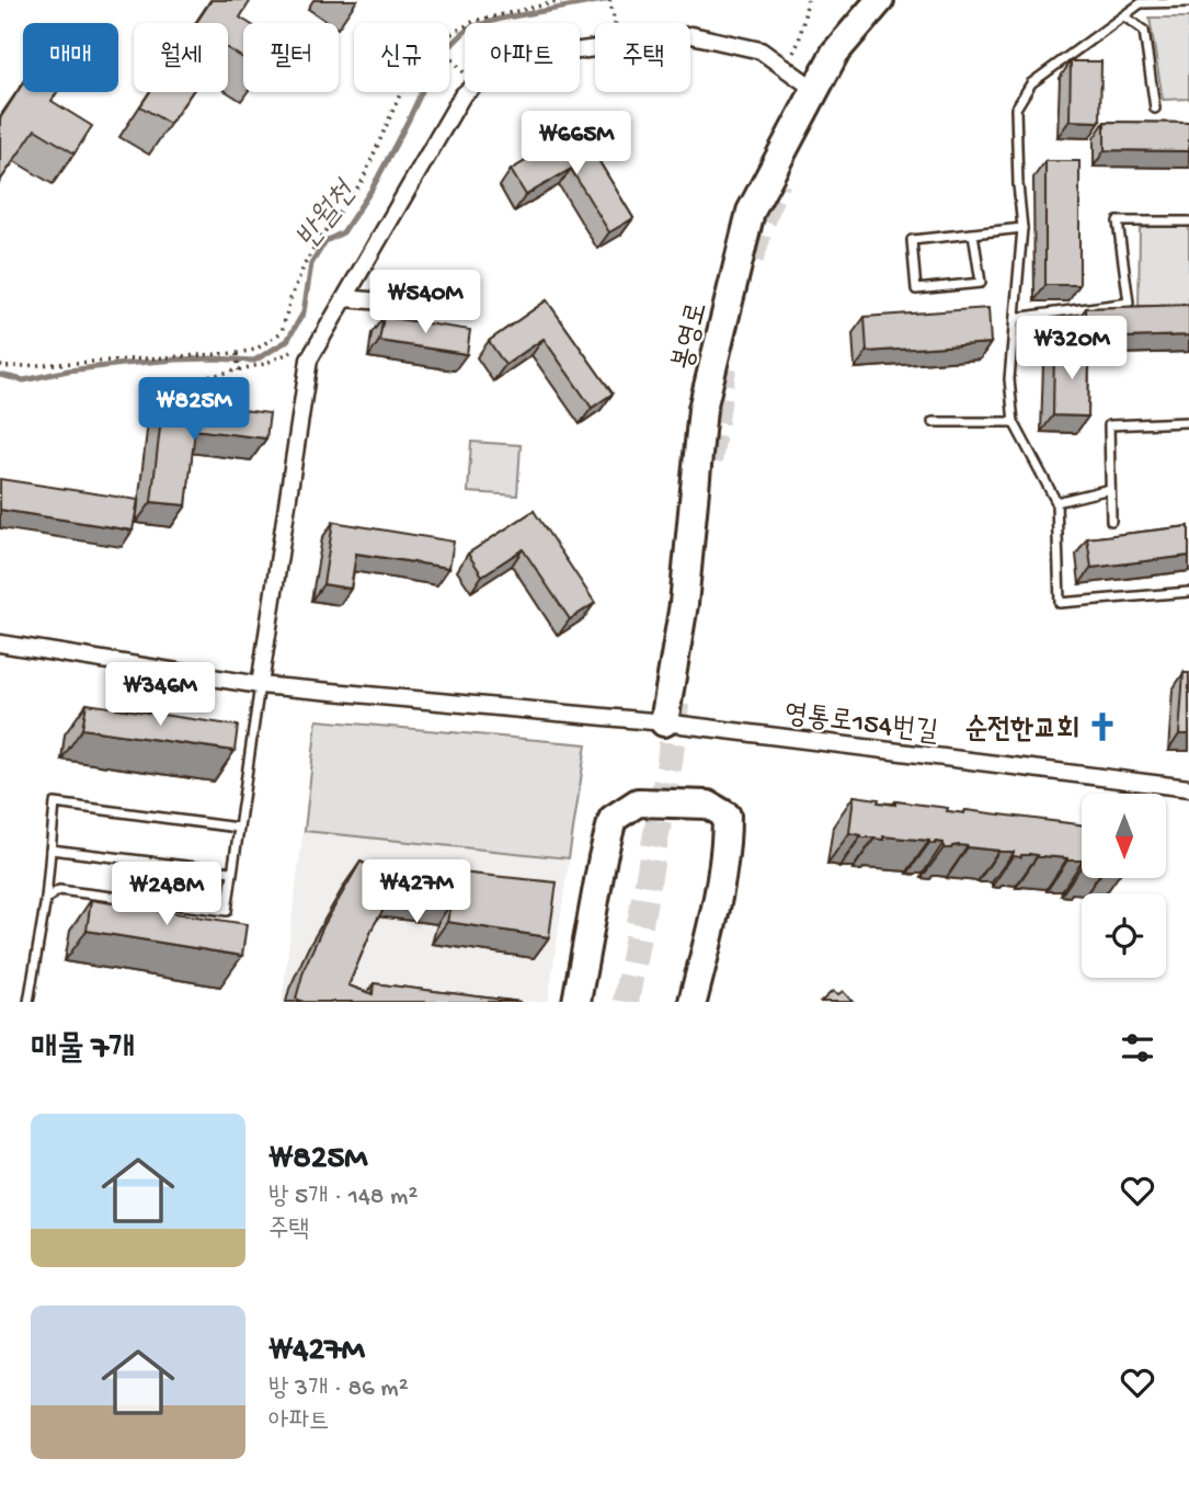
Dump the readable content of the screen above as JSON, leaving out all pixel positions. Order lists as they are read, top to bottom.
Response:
{
  "streets": {
    "highway": ["봉영로"],
    "street": ["영통로154번길"]
  },
  "crossings": [
    ["봉영로", "영통로154번길"]
  ],
  "water": ["반월천"],
  "places": {
    "church": ["순전한교회"]
  },
  "north": "bottom",
  "page": {
    "chip": [
      "매매",
      "월세",
      "필터",
      "신규",
      "아파트",
      "주택"
    ],
    "price": [
      "₩665M",
      "₩540M",
      "₩320M",
      "₩825M",
      "₩346M",
      "₩427M",
      "₩248M"
    ],
    "heading": "매물 7개",
    "list": [
      {
        "name": "₩825M",
        "note": "방 5개 · 148 m² · 주택"
      },
      {
        "name": "₩427M",
        "note": "방 3개 · 86 m² · 아파트"
      }
    ]
  }
}
